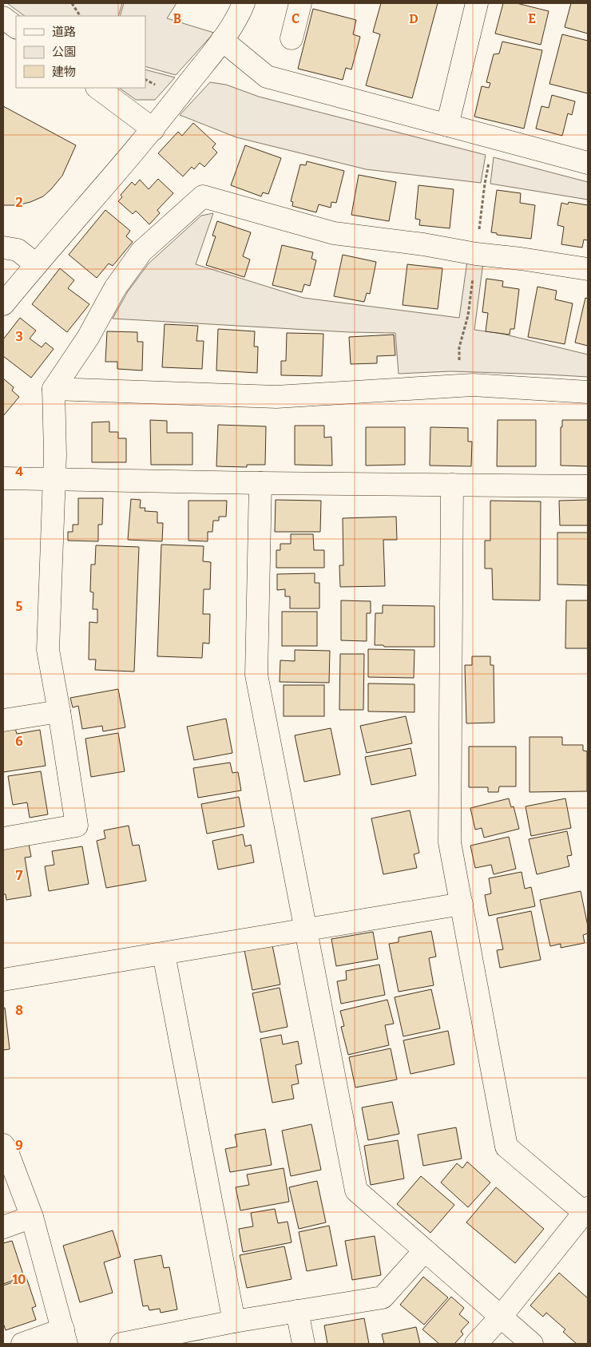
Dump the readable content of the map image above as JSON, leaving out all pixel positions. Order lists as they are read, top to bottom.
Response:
{
  "legend": ["道路", "公園", "建物"],
  "grid": {
    "columns": [
      "B",
      "C",
      "D",
      "E"
    ],
    "rows": [
      "2",
      "3",
      "4",
      "5",
      "6",
      "7",
      "8",
      "9",
      "10"
    ]
  }
}
